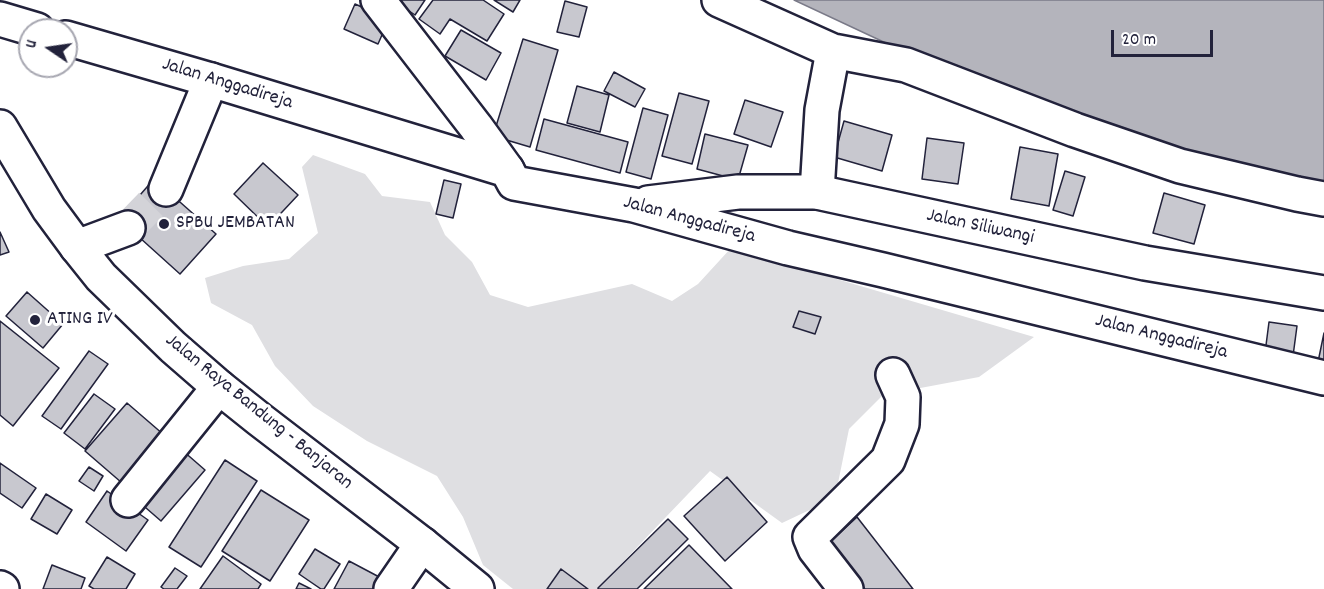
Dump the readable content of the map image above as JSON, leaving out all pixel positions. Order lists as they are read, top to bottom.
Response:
{
  "streets": {
    "main road": ["Jalan Anggadireja", "Jalan Siliwangi", "Jalan Raya Bandung - Banjaran"]
  },
  "crossings": [
    ["Jalan Anggadireja", "Jalan Siliwangi"]
  ],
  "places": ["SPBU JEMBATAN", "ATING IV"],
  "scale_bar": "20 m",
  "north": "left"
}
